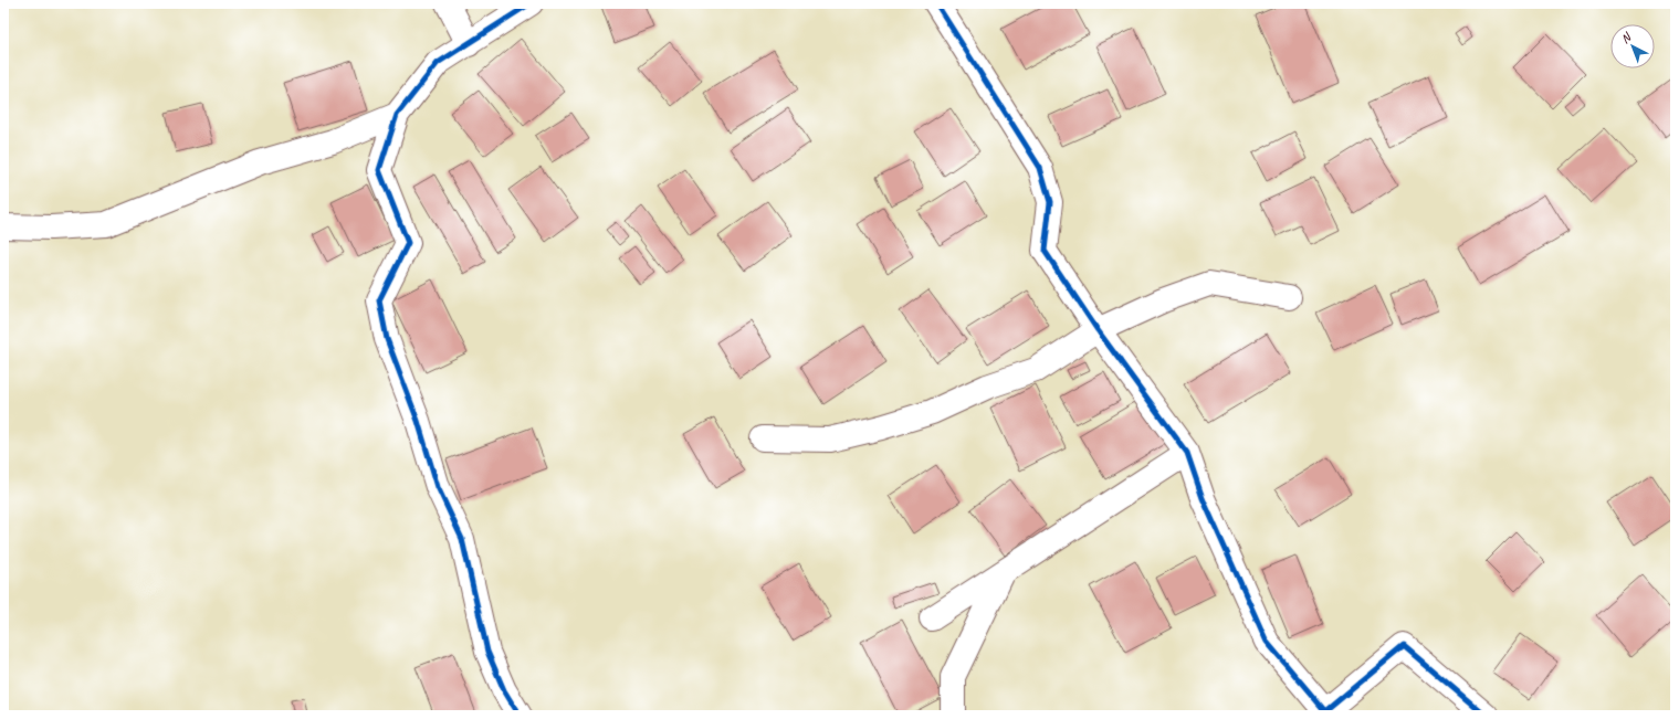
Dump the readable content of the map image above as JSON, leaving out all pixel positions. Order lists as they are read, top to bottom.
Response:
{
  "north": "top left"
}
